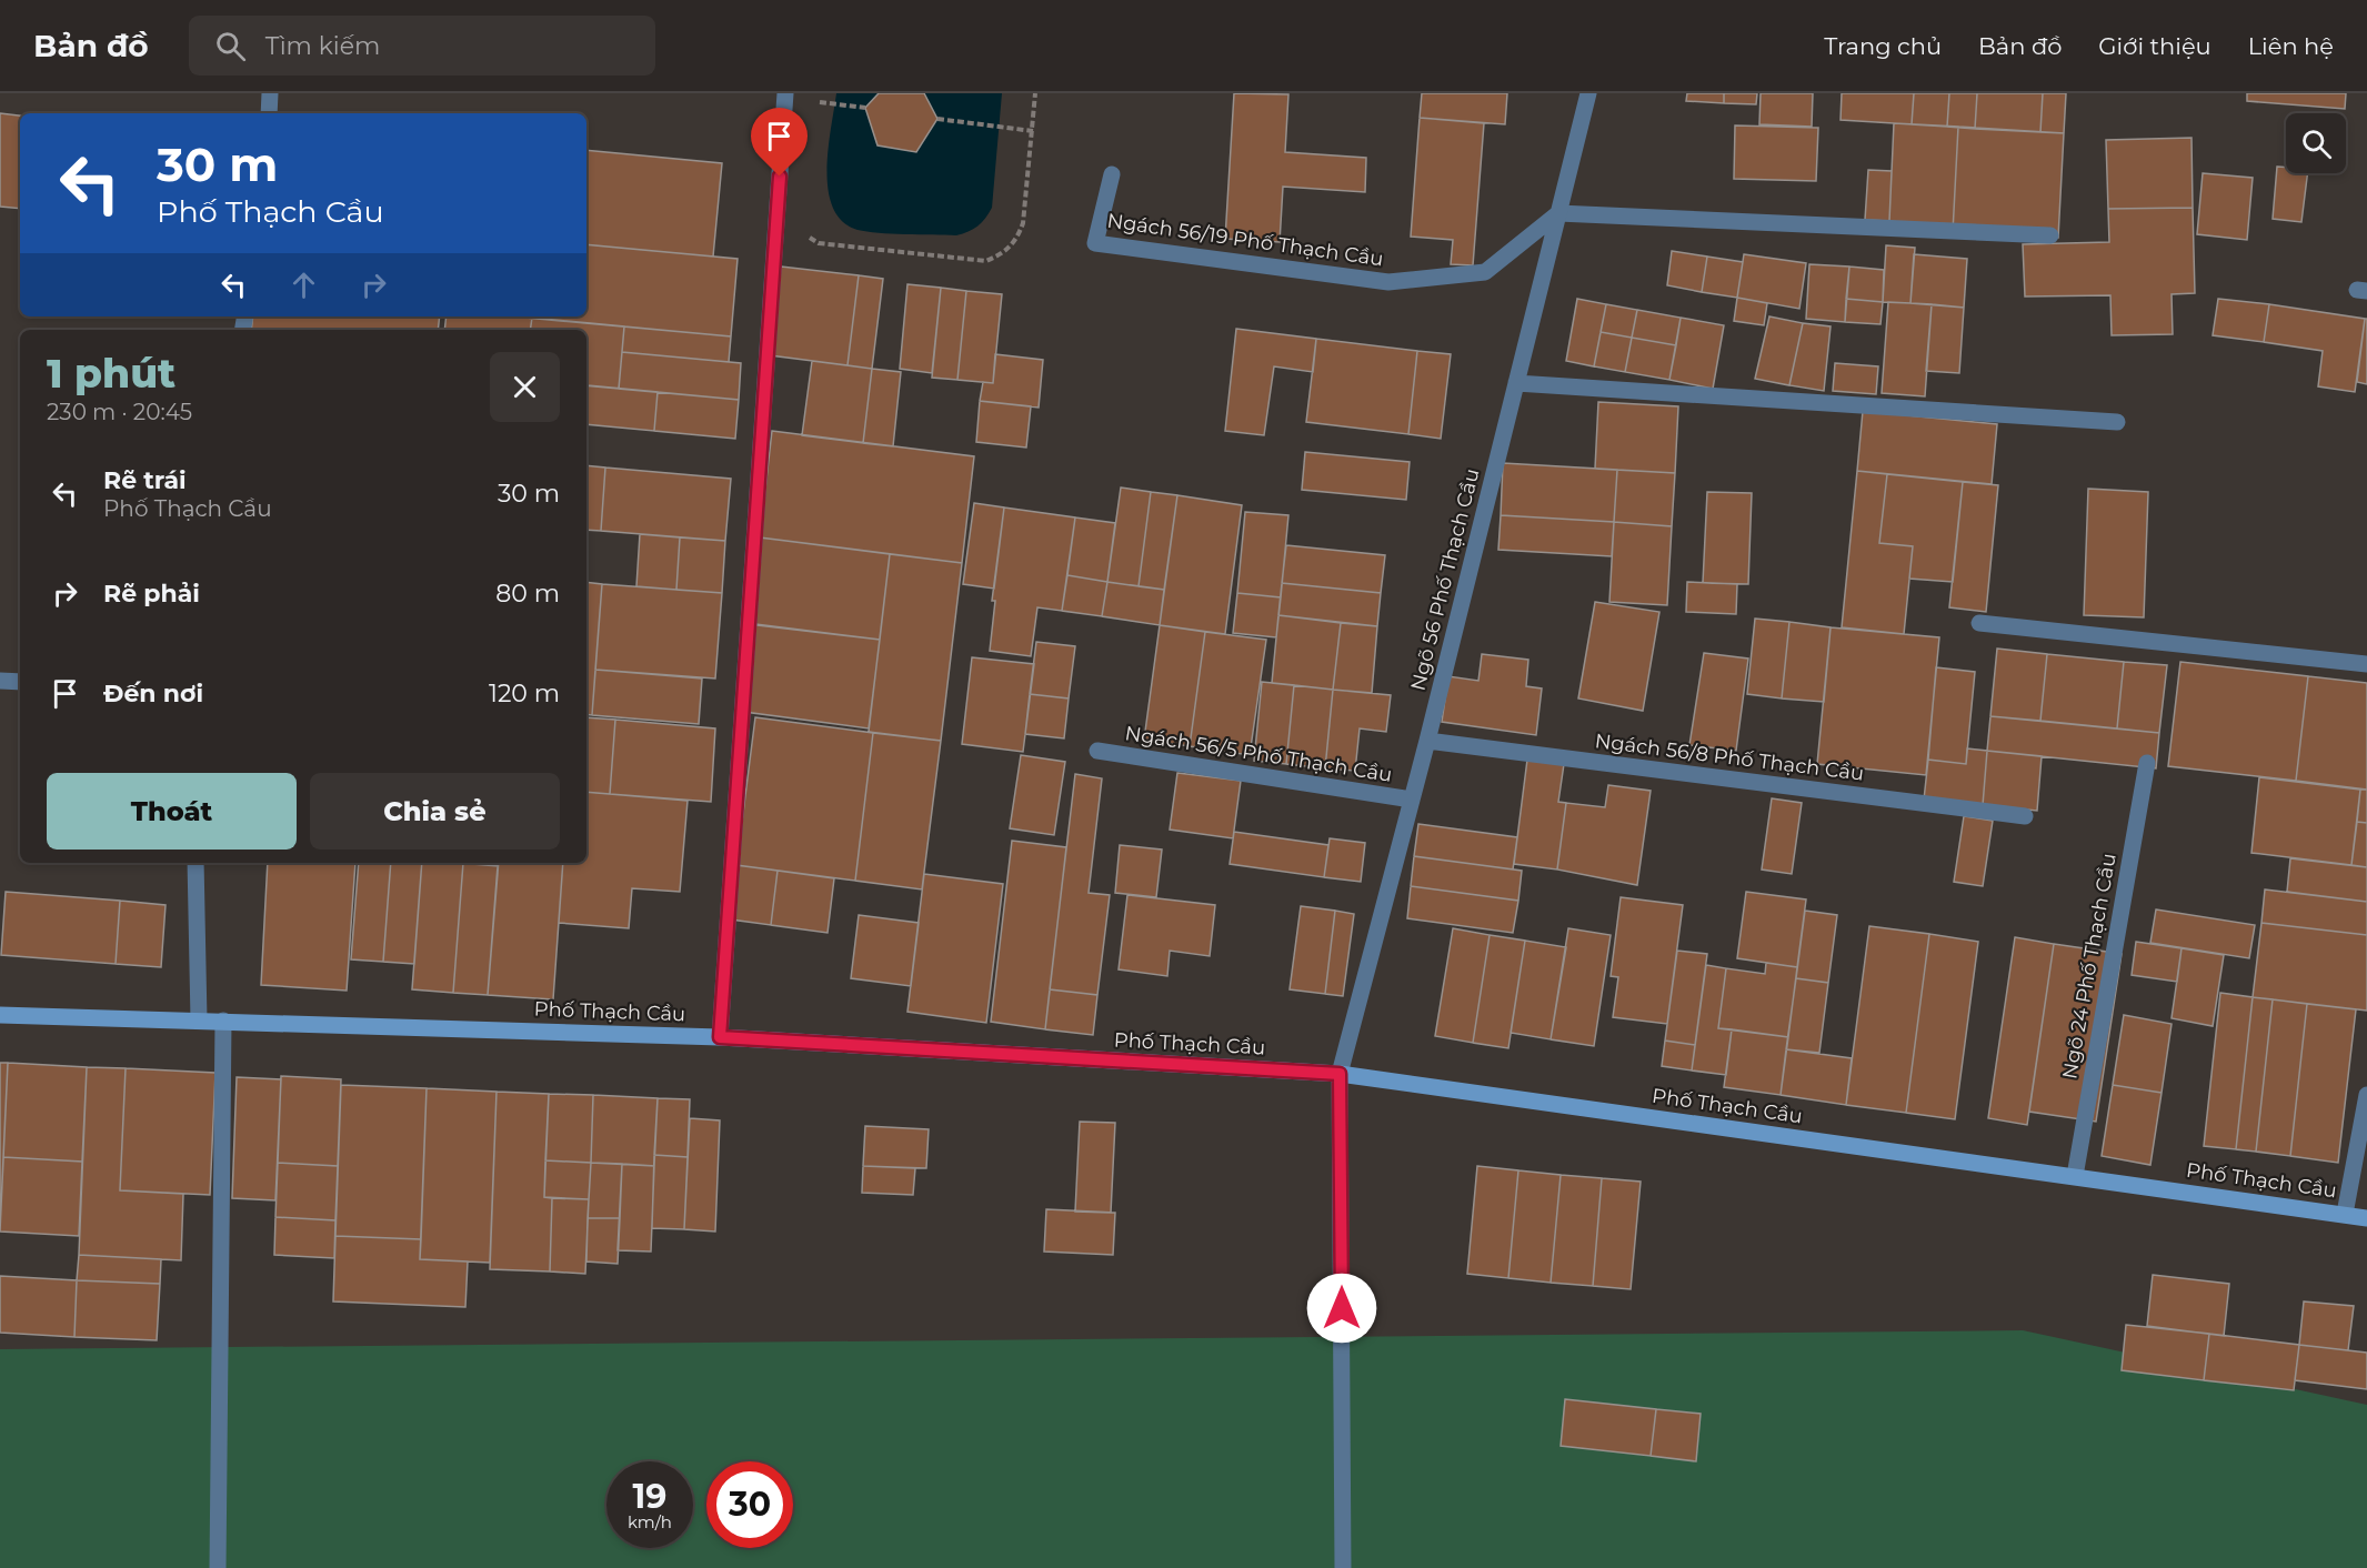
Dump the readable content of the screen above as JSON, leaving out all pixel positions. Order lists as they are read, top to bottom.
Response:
{
  "streets": {
    "street": [
      "Ngách 56/19 Phố Thạch Cầu",
      "Ngõ 56 Phố Thạch Cầu",
      "Ngách 56/5 Phố Thạch Cầu",
      "Ngách 56/8 Phố Thạch Cầu",
      "Ngõ 24 Phố Thạch Cầu",
      "Phố Thạch Cầu"
    ]
  },
  "crossings": [
    ["Ngách 56/19 Phố Thạch Cầu", "Ngõ 56 Phố Thạch Cầu"],
    ["Ngõ 56 Phố Thạch Cầu", "Ngách 56/5 Phố Thạch Cầu"],
    ["Ngõ 56 Phố Thạch Cầu", "Ngách 56/8 Phố Thạch Cầu"],
    ["Ngõ 56 Phố Thạch Cầu", "Phố Thạch Cầu"],
    ["Ngõ 24 Phố Thạch Cầu", "Phố Thạch Cầu"]
  ],
  "page": {
    "header": "Bản đồ",
    "search": "Tìm kiếm",
    "nav": [
      "Trang chủ",
      "Bản đồ",
      "Giới thiệu",
      "Liên hệ"
    ],
    "turn": ["30 m", "Phố Thạch Cầu"],
    "heading": ["1 phút", "230 m · 20:45"],
    "list": [
      {
        "name": "Rẽ trái",
        "note": "Phố Thạch Cầu",
        "value": "30 m"
      },
      {
        "name": "Rẽ phải",
        "value": "80 m"
      },
      {
        "name": "Đến nơi",
        "value": "120 m"
      }
    ],
    "buttons": ["Thoát", "Chia sẻ"],
    "speed": "19 km/h",
    "limit": "30"
  }
}
